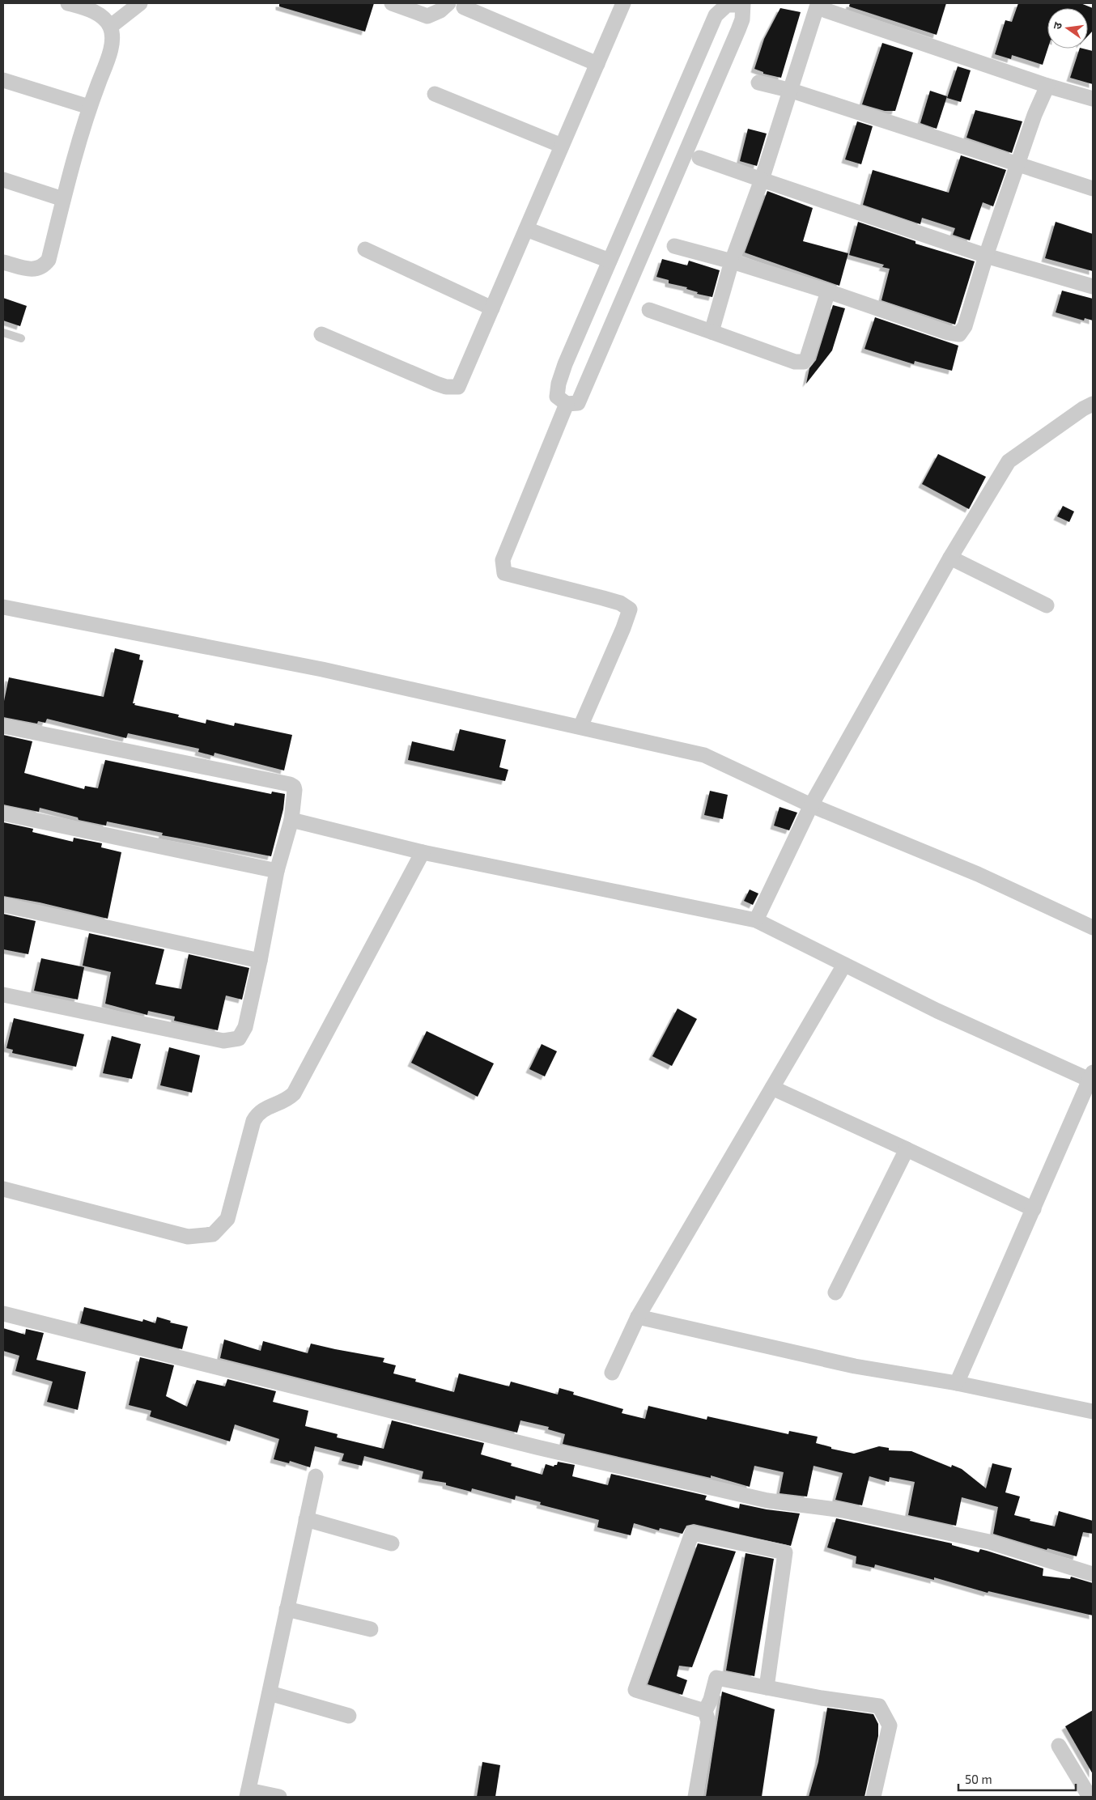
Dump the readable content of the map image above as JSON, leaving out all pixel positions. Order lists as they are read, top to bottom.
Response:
{
  "scale_bar": "50 m",
  "north": "left"
}
